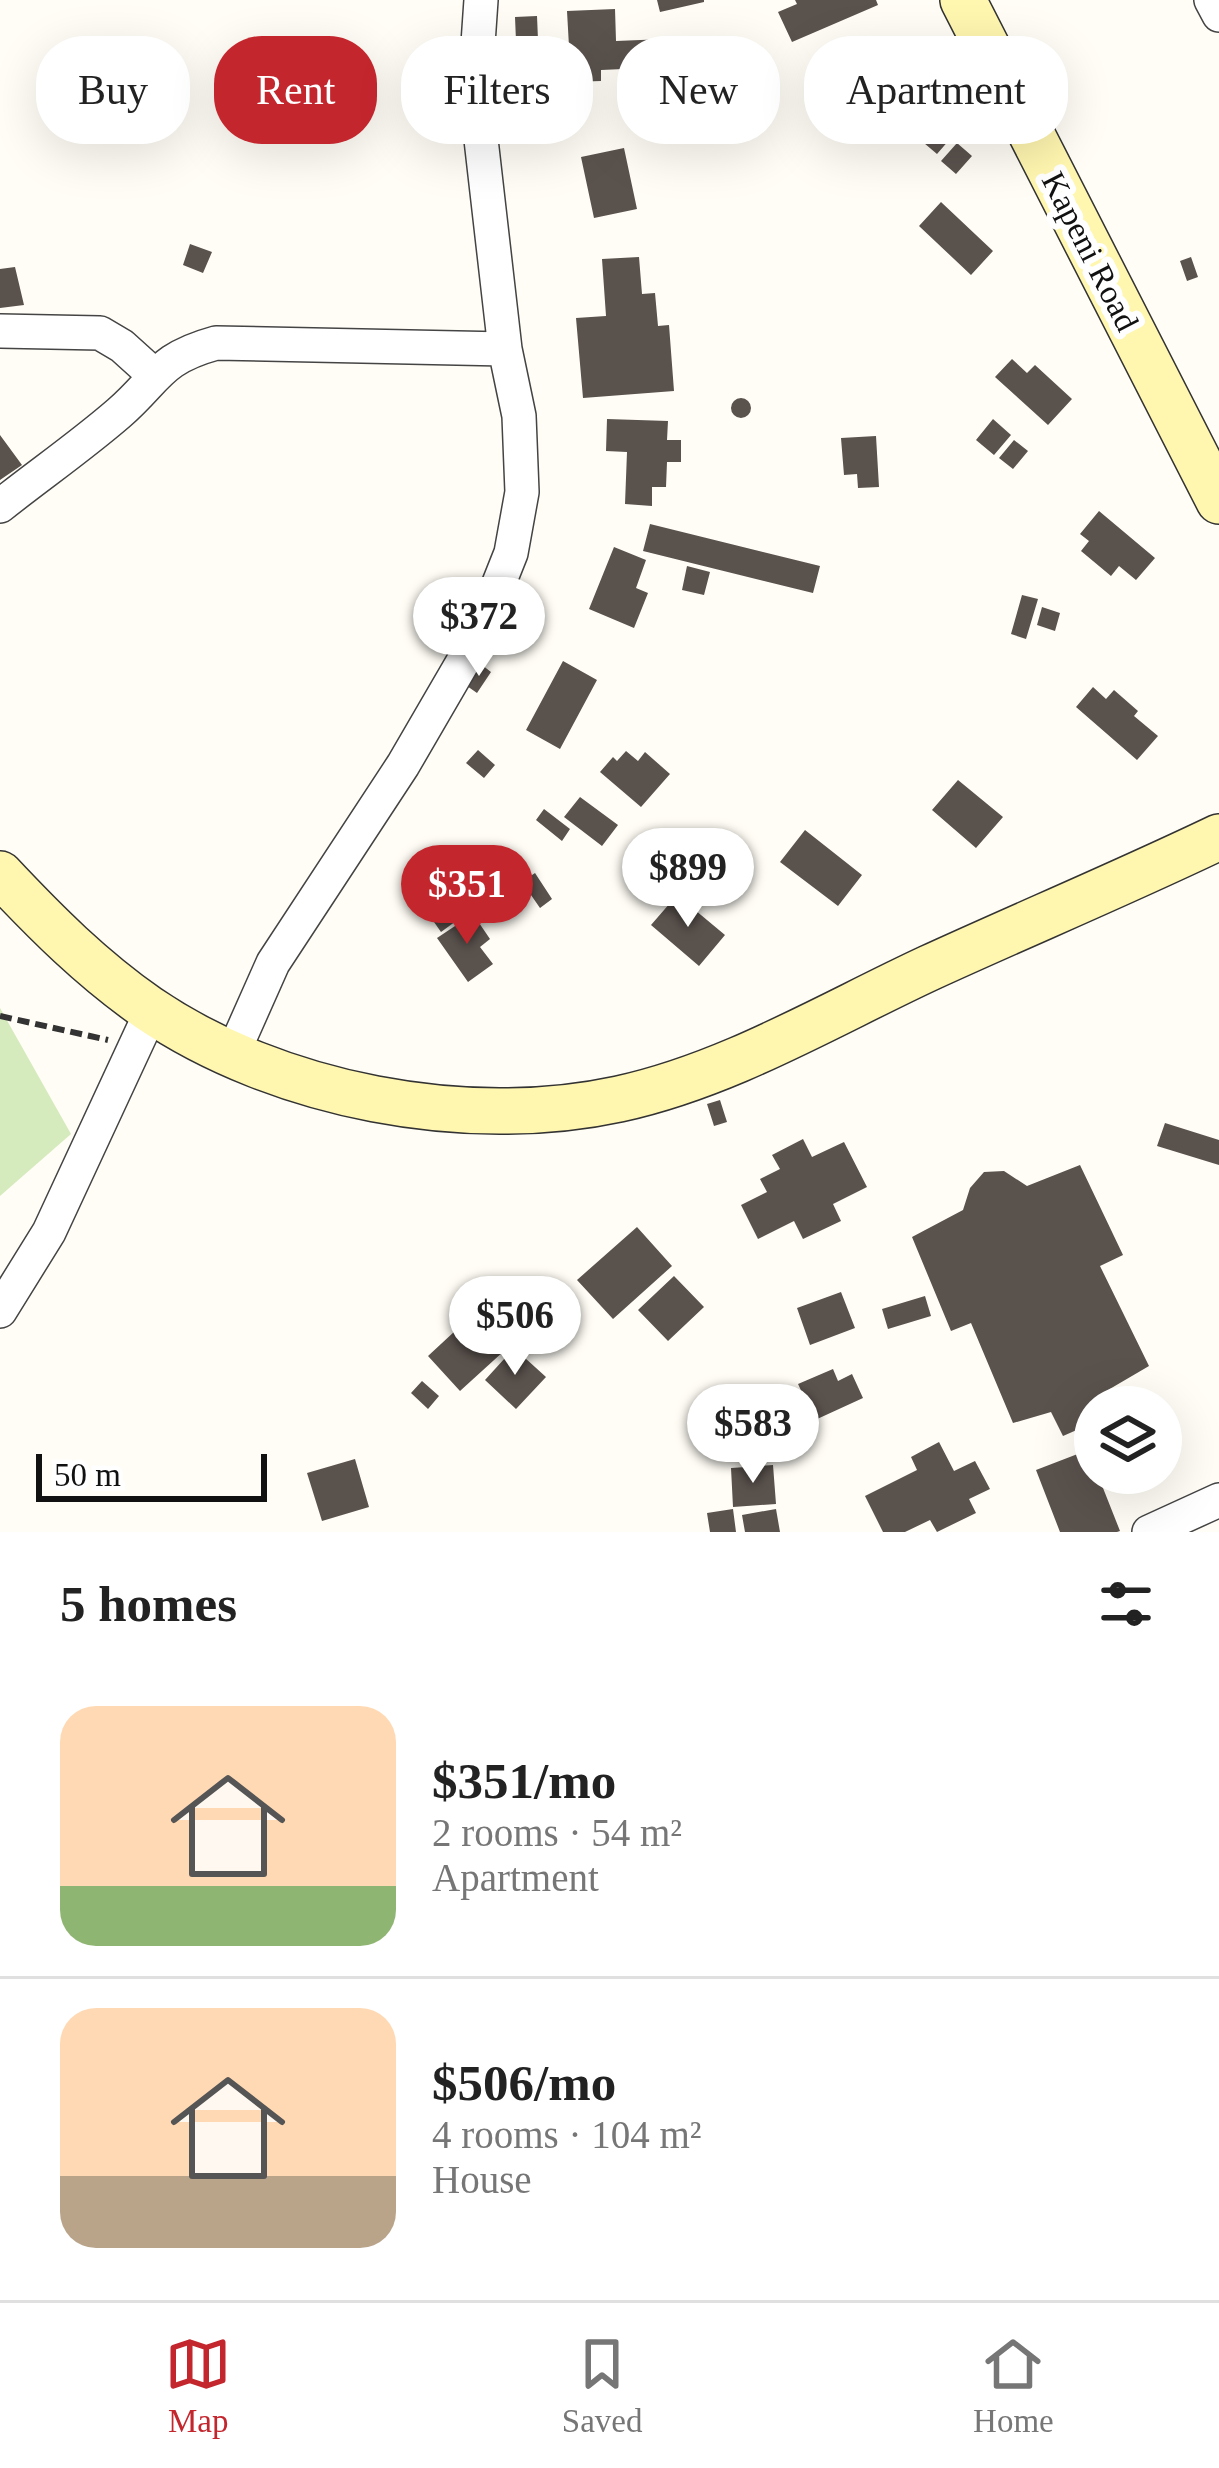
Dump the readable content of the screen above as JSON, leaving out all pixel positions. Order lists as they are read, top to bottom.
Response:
{
  "streets": {
    "main road": ["Kapeni Road"]
  },
  "scale_bar": "50 m",
  "page": {
    "chip": [
      "Buy",
      "Rent",
      "Filters",
      "New",
      "Apartment"
    ],
    "price": [
      "$372",
      "$899",
      "$351",
      "$506",
      "$583"
    ],
    "scale": "50 m",
    "heading": "5 homes",
    "list": [
      {
        "name": "$351/mo",
        "note": "2 rooms · 54 m² · Apartment"
      },
      {
        "name": "$506/mo",
        "note": "4 rooms · 104 m² · House"
      }
    ],
    "tabs": ["Map", "Saved", "Home"]
  }
}
